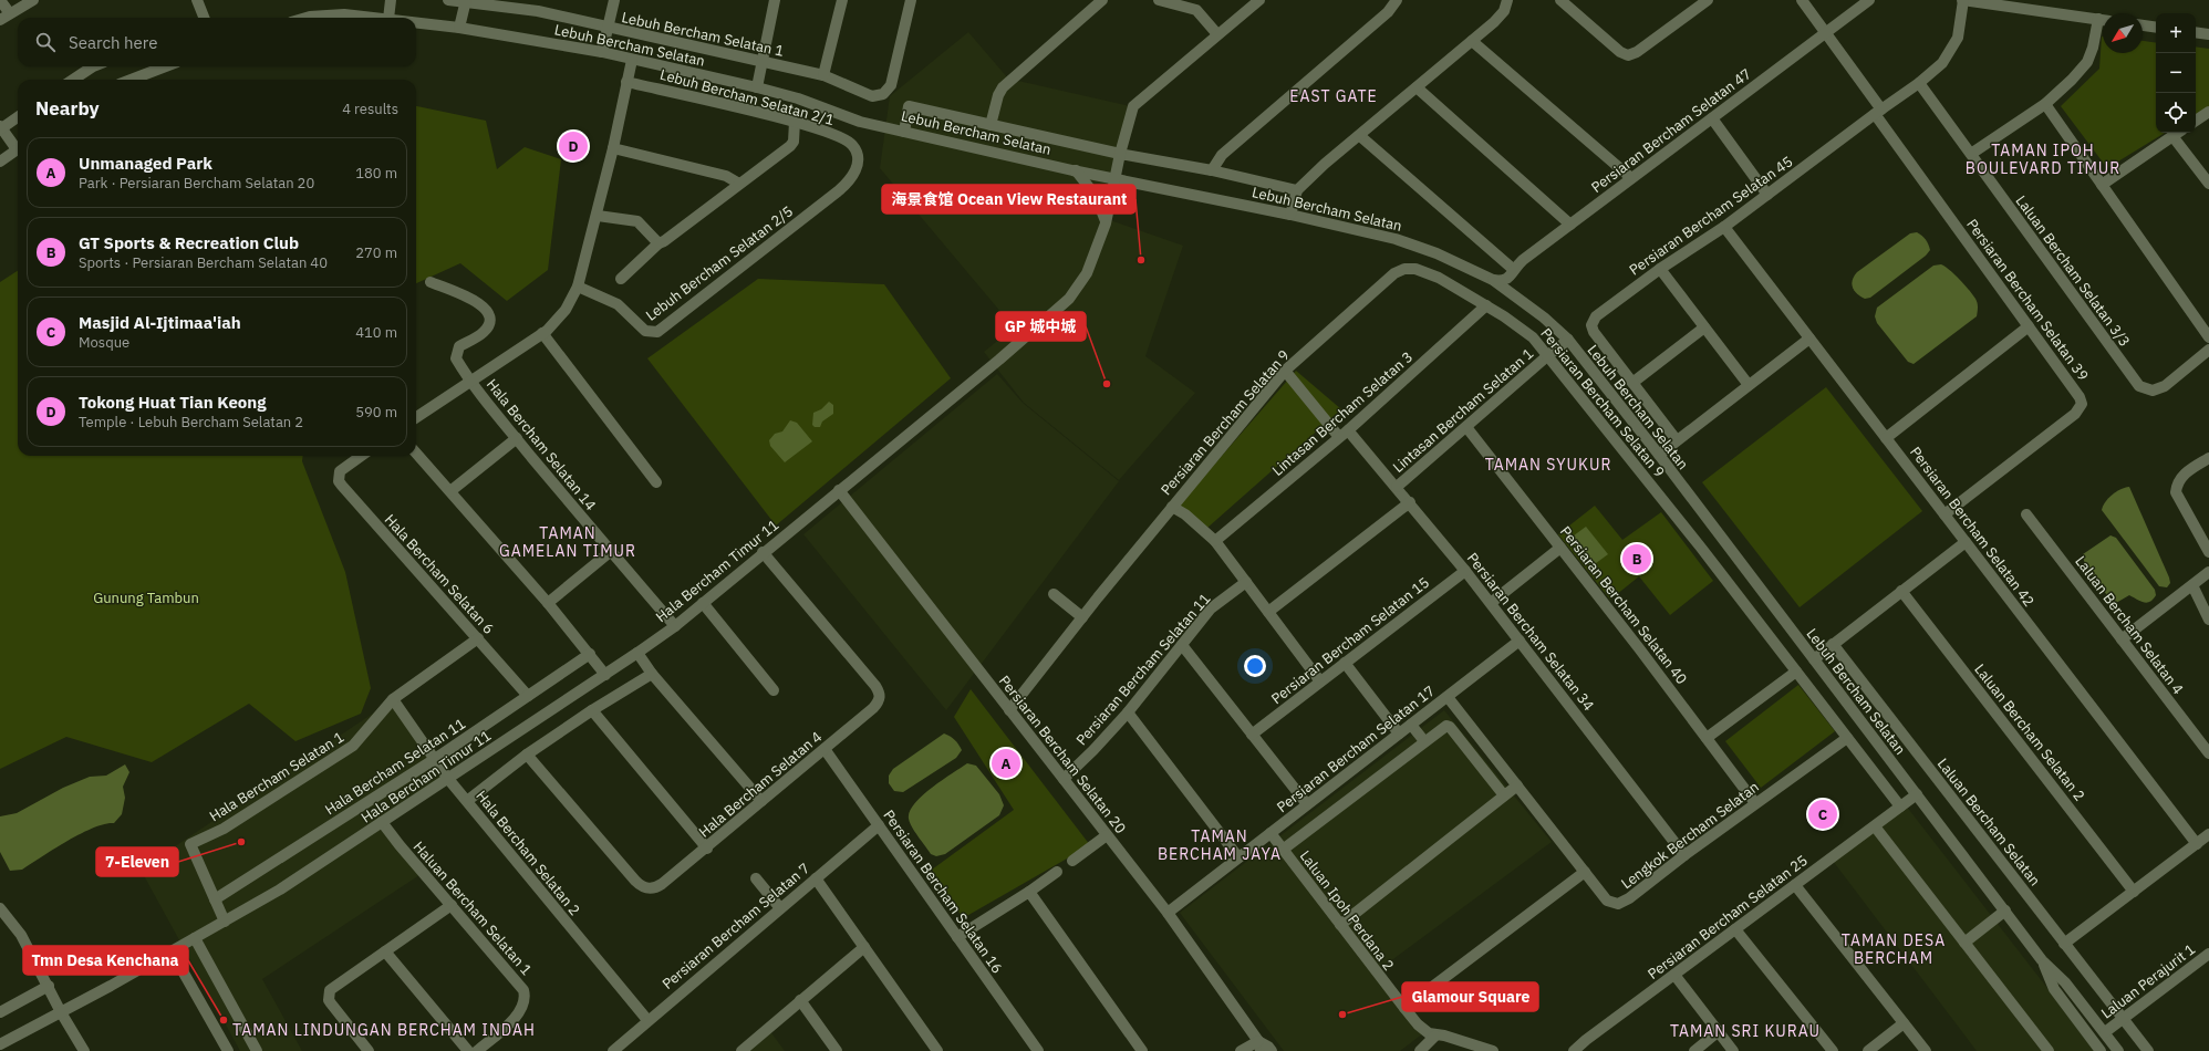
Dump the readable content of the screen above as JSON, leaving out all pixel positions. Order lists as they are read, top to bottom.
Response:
{
  "streets": {
    "street": [
      "Lebuh Bercham Selatan 1",
      "Lebuh Bercham Selatan",
      "Lebuh Bercham Selatan 2/1",
      "Persiaran Bercham Selatan 47",
      "Persiaran Bercham Selatan 45",
      "Lebuh Bercham Selatan 2/5",
      "Laluan Bercham Selatan 3/3",
      "Persiaran Bercham Selatan 39",
      "Persiaran Bercham Selatan 9",
      "Lintasan Bercham Selatan 1",
      "Lintasan Bercham Selatan 3",
      "Hala Bercham Selatan 14",
      "Persiaran Bercham Selatan 42",
      "Hala Bercham Timur 11",
      "Hala Bercham Selatan 6",
      "Persiaran Bercham Selatan 40",
      "Laluan Bercham Selatan 4",
      "Persiaran Bercham Selatan 34",
      "Persiaran Bercham Selatan 15",
      "Persiaran Bercham Selatan 11",
      "Laluan Bercham Selatan 2",
      "Persiaran Bercham Selatan 17",
      "Persiaran Bercham Selatan 20",
      "Hala Bercham Selatan 11",
      "Hala Bercham Selatan 1",
      "Hala Bercham Selatan 4",
      "Laluan Bercham Selatan",
      "Lengkok Bercham Selatan",
      "Hala Bercham Selatan 2",
      "Persiaran Bercham Selatan 16",
      "Haluan Bercham Selatan 1",
      "Laluan Ipoh Perdana 2",
      "Persiaran Bercham Selatan 25",
      "Persiaran Bercham Selatan 7",
      "Laluan Perajurit 1"
    ]
  },
  "crossings": [
    ["Lebuh Bercham Selatan", "Lintasan Bercham Selatan 1"],
    ["Lebuh Bercham Selatan", "Hala Bercham Timur 11"],
    ["Lebuh Bercham Selatan", "Persiaran Bercham Selatan 25"],
    ["Lebuh Bercham Selatan 2/1", "Lebuh Bercham Selatan 2/5"],
    ["Persiaran Bercham Selatan 47", "Persiaran Bercham Selatan 39"],
    ["Persiaran Bercham Selatan 45", "Laluan Bercham Selatan 3/3"],
    ["Persiaran Bercham Selatan 45", "Persiaran Bercham Selatan 39"],
    ["Persiaran Bercham Selatan 45", "Persiaran Bercham Selatan 42"],
    ["Persiaran Bercham Selatan 39", "Persiaran Bercham Selatan 42"],
    ["Persiaran Bercham Selatan 9", "Lintasan Bercham Selatan 1"],
    ["Persiaran Bercham Selatan 9", "Lintasan Bercham Selatan 3"],
    ["Persiaran Bercham Selatan 9", "Persiaran Bercham Selatan 34"],
    ["Persiaran Bercham Selatan 9", "Persiaran Bercham Selatan 20"],
    ["Lintasan Bercham Selatan 1", "Persiaran Bercham Selatan 40"],
    ["Lintasan Bercham Selatan 1", "Persiaran Bercham Selatan 34"],
    ["Lintasan Bercham Selatan 3", "Persiaran Bercham Selatan 34"],
    ["Hala Bercham Selatan 14", "Hala Bercham Timur 11"],
    ["Hala Bercham Timur 11", "Persiaran Bercham Selatan 20"],
    ["Hala Bercham Timur 11", "Hala Bercham Selatan 1"],
    ["Hala Bercham Timur 11", "Hala Bercham Selatan 4"],
    ["Hala Bercham Timur 11", "Hala Bercham Selatan 2"],
    ["Hala Bercham Timur 11", "Haluan Bercham Selatan 1"],
    ["Hala Bercham Selatan 6", "Hala Bercham Selatan 11"],
    ["Hala Bercham Selatan 6", "Hala Bercham Selatan 1"],
    ["Persiaran Bercham Selatan 40", "Lengkok Bercham Selatan"],
    ["Persiaran Bercham Selatan 34", "Persiaran Bercham Selatan 15"],
    ["Persiaran Bercham Selatan 34", "Persiaran Bercham Selatan 17"],
    ["Persiaran Bercham Selatan 34", "Lengkok Bercham Selatan"],
    ["Persiaran Bercham Selatan 11", "Persiaran Bercham Selatan 20"],
    ["Persiaran Bercham Selatan 17", "Persiaran Bercham Selatan 20"],
    ["Persiaran Bercham Selatan 17", "Lengkok Bercham Selatan"],
    ["Persiaran Bercham Selatan 17", "Laluan Ipoh Perdana 2"],
    ["Hala Bercham Selatan 11", "Hala Bercham Selatan 1"],
    ["Hala Bercham Selatan 11", "Hala Bercham Selatan 2"],
    ["Hala Bercham Selatan 1", "Hala Bercham Selatan 2"],
    ["Hala Bercham Selatan 4", "Persiaran Bercham Selatan 16"],
    ["Laluan Bercham Selatan", "Laluan Perajurit 1"],
    ["Hala Bercham Selatan 2", "Persiaran Bercham Selatan 7"],
    ["Persiaran Bercham Selatan 16", "Persiaran Bercham Selatan 7"]
  ],
  "districts": [
    "EAST GATE",
    "TAMAN IPOH BOULEVARD TIMUR",
    "TAMAN SYUKUR",
    "TAMAN GAMELAN TIMUR",
    "TAMAN BERCHAM JAYA",
    "TAMAN DESA BERCHAM",
    "TAMAN LINDUNGAN BERCHAM INDAH",
    "TAMAN SRI KURAU"
  ],
  "parks": ["Gunung Tambun"],
  "places": [
    "海景食馆 Ocean View Restaurant",
    "GP 城中城",
    "7-Eleven",
    "Glamour Square",
    "Tmn Desa Kenchana"
  ],
  "north": "bottom left",
  "page": {
    "map_buttons": ["+", "−"],
    "search": "Search here",
    "heading": ["Nearby", "4 results"],
    "pins": [
      "D",
      "B",
      "A",
      "C"
    ],
    "list": [
      {
        "mark": "A",
        "name": "Unmanaged Park",
        "note": "Park · Persiaran Bercham Selatan 20",
        "value": "180 m"
      },
      {
        "mark": "B",
        "name": "GT Sports & Recreation Club",
        "note": "Sports · Persiaran Bercham Selatan 40",
        "value": "270 m"
      },
      {
        "mark": "C",
        "name": "Masjid Al-Ijtimaa'iah",
        "note": "Mosque",
        "value": "410 m"
      },
      {
        "mark": "D",
        "name": "Tokong Huat Tian Keong",
        "note": "Temple · Lebuh Bercham Selatan 2",
        "value": "590 m"
      }
    ]
  }
}
